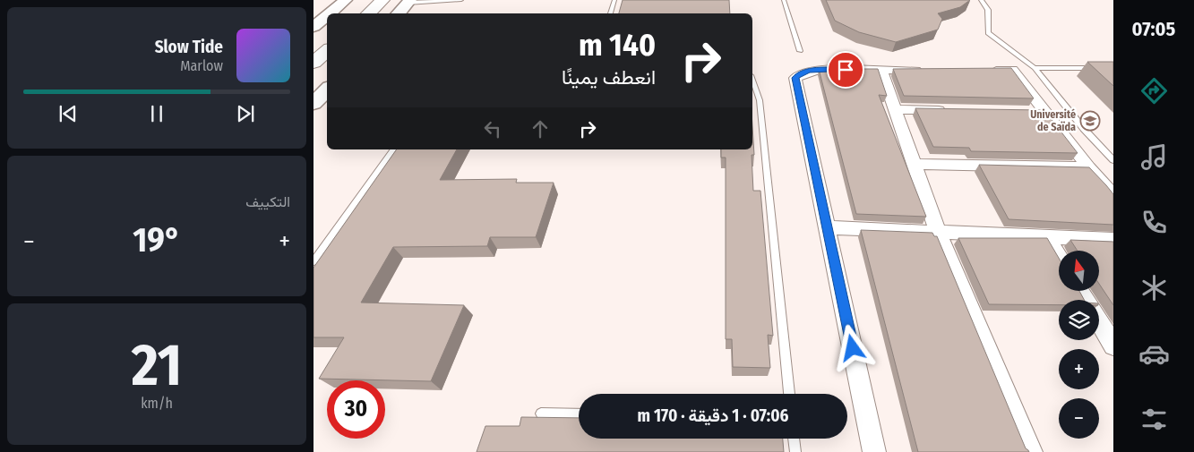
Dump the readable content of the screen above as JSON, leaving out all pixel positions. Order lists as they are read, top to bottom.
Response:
{
  "places": {
    "school or university": ["Université de Saïda"]
  },
  "north": "top",
  "page": {
    "tabs": "07:05",
    "turn": ["140 m", "انعطف يمينًا"],
    "song": ["Slow Tide", "Marlow"],
    "tile": [
      "التكييف",
      ["21", "km/h"]
    ],
    "heat": ["−", "19°", "+"],
    "map_buttons": ["+", "−"],
    "limit": "30",
    "trip": "07:06 · 1 دقيقة · 170 m"
  }
}
